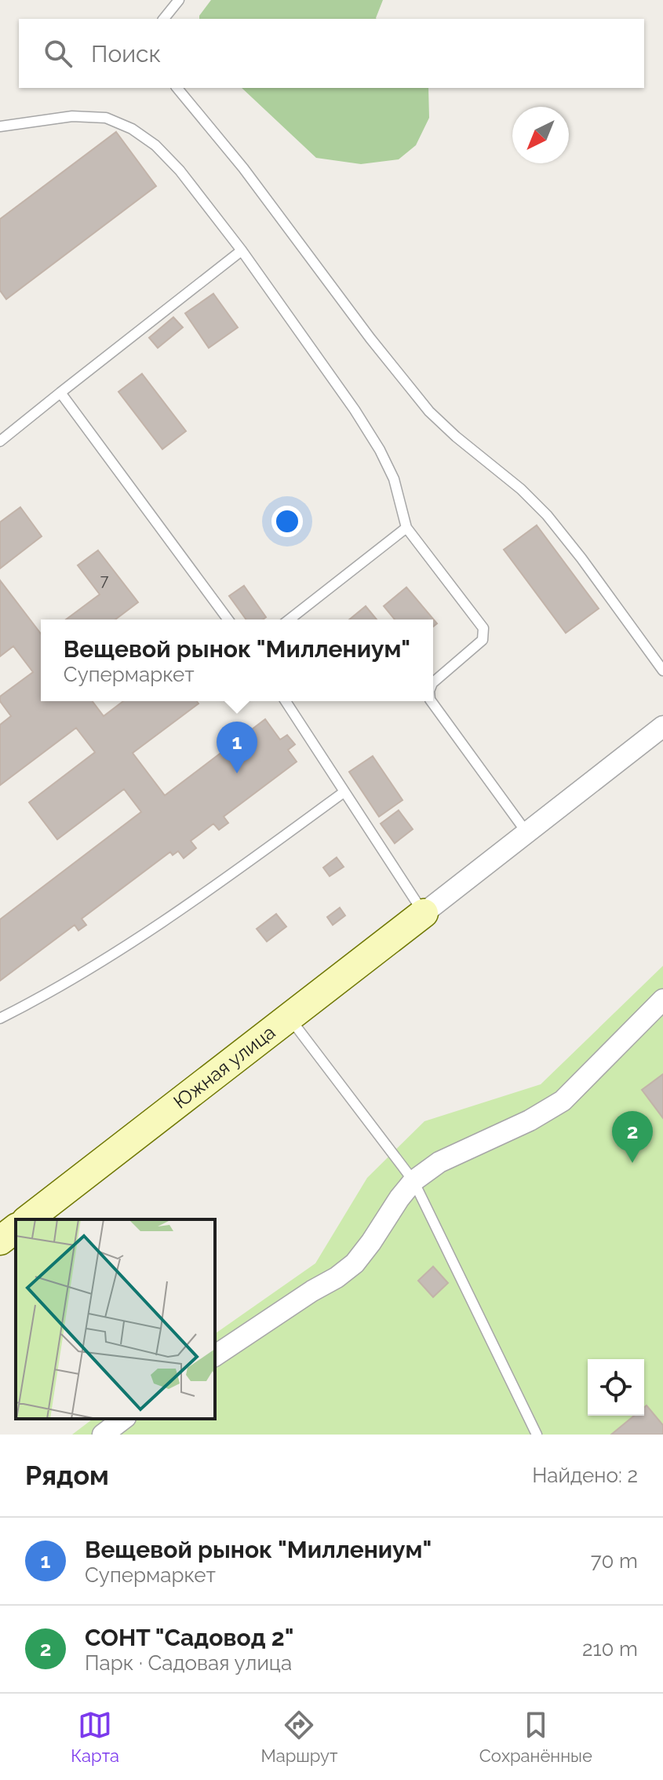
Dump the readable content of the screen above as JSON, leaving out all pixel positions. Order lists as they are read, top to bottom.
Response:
{
  "streets": {
    "street": ["Южная улица"]
  },
  "house_numbers": ["7"],
  "north": "bottom left",
  "page": {
    "search": "Поиск",
    "popup": ["Вещевой рынок \"Миллениум\"", "Супермаркет"],
    "pins": ["1", "2"],
    "heading": ["Рядом", "Найдено: 2"],
    "list": [
      {
        "mark": "1",
        "name": "Вещевой рынок \"Миллениум\"",
        "note": "Супермаркет",
        "value": "70 m"
      },
      {
        "mark": "2",
        "name": "СОНТ \"Садовод 2\"",
        "note": "Парк · Садовая улица",
        "value": "210 m"
      }
    ],
    "nav": ["Карта", "Маршрут", "Сохранённые"]
  }
}
